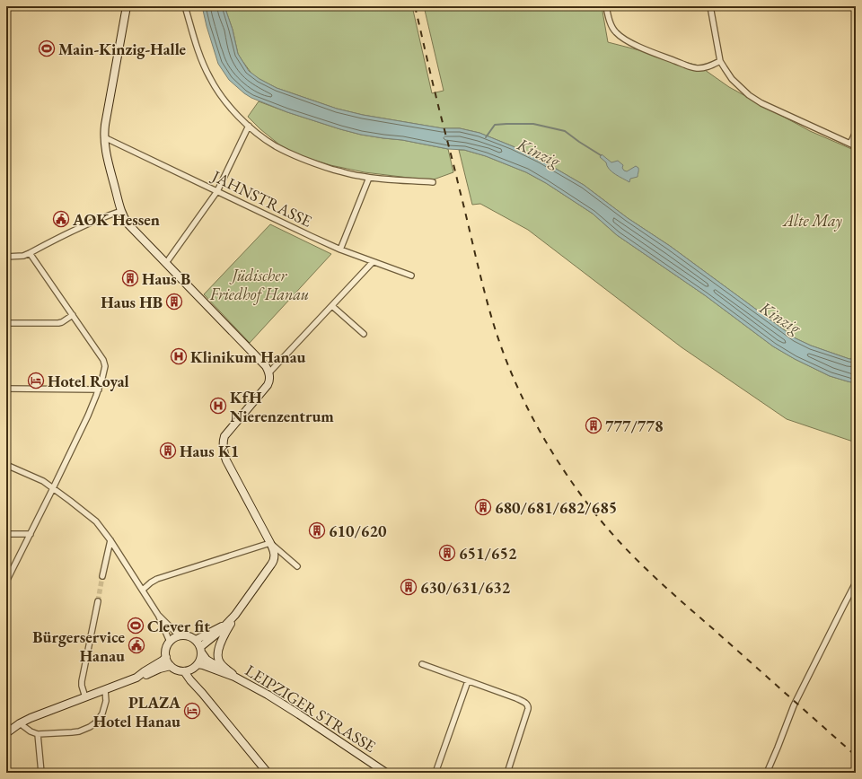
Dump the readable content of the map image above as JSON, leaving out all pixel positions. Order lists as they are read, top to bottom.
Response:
{
  "streets": {
    "street": ["JAHNSTRASSE", "LEIPZIGER STRASSE"]
  },
  "water": ["Kinzig"],
  "parks": ["Alte May", "Jüdischer Friedhof Hanau"],
  "places": {
    "sports": ["Main-Kinzig-Halle", "Clever fit"],
    "public building": ["AOK Hessen", "Bürgerservice Hanau"],
    "building": [
      "Haus B",
      "Haus HB",
      "777/778",
      "Haus K1",
      "680/681/682/685",
      "610/620",
      "651/652",
      "630/631/632"
    ],
    "hospital": ["Klinikum Hanau", "KfH Nierenzentrum"],
    "hotel": ["Hotel Royal", "PLAZA Hotel Hanau"]
  }
}
